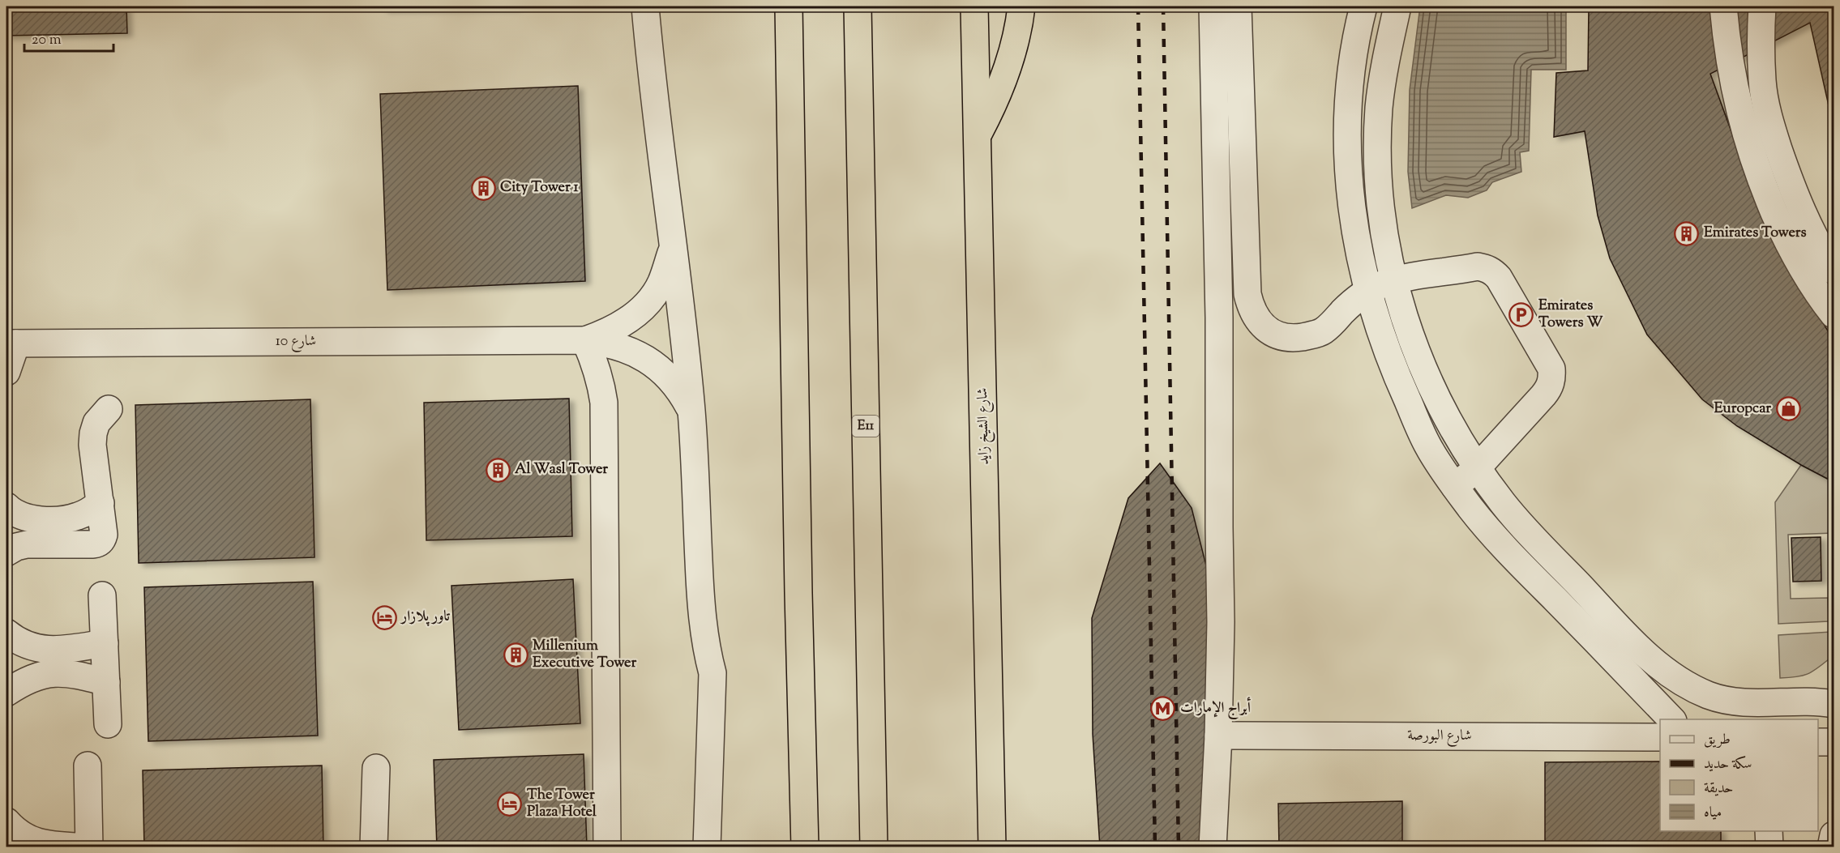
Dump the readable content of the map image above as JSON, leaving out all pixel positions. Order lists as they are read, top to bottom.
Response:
{
  "streets": {
    "highway": ["E11", "شارع الشيخ زايد"],
    "street": ["شارع 10", "شارع البورصة"]
  },
  "places": {
    "building": [
      "City Tower 1",
      "Emirates Towers",
      "Al Wasl Tower",
      "Millenium Executive Tower"
    ],
    "parking": ["Emirates Towers W"],
    "shop": ["Europcar"],
    "hotel": ["تاور پلازار", "The Tower Plaza Hotel"],
    "metro station": ["أبراج الإمارات"]
  },
  "legend": [
    "طريق",
    "سكة حديد",
    "حديقة",
    "مياه"
  ],
  "scale_bar": "20 m"
}
